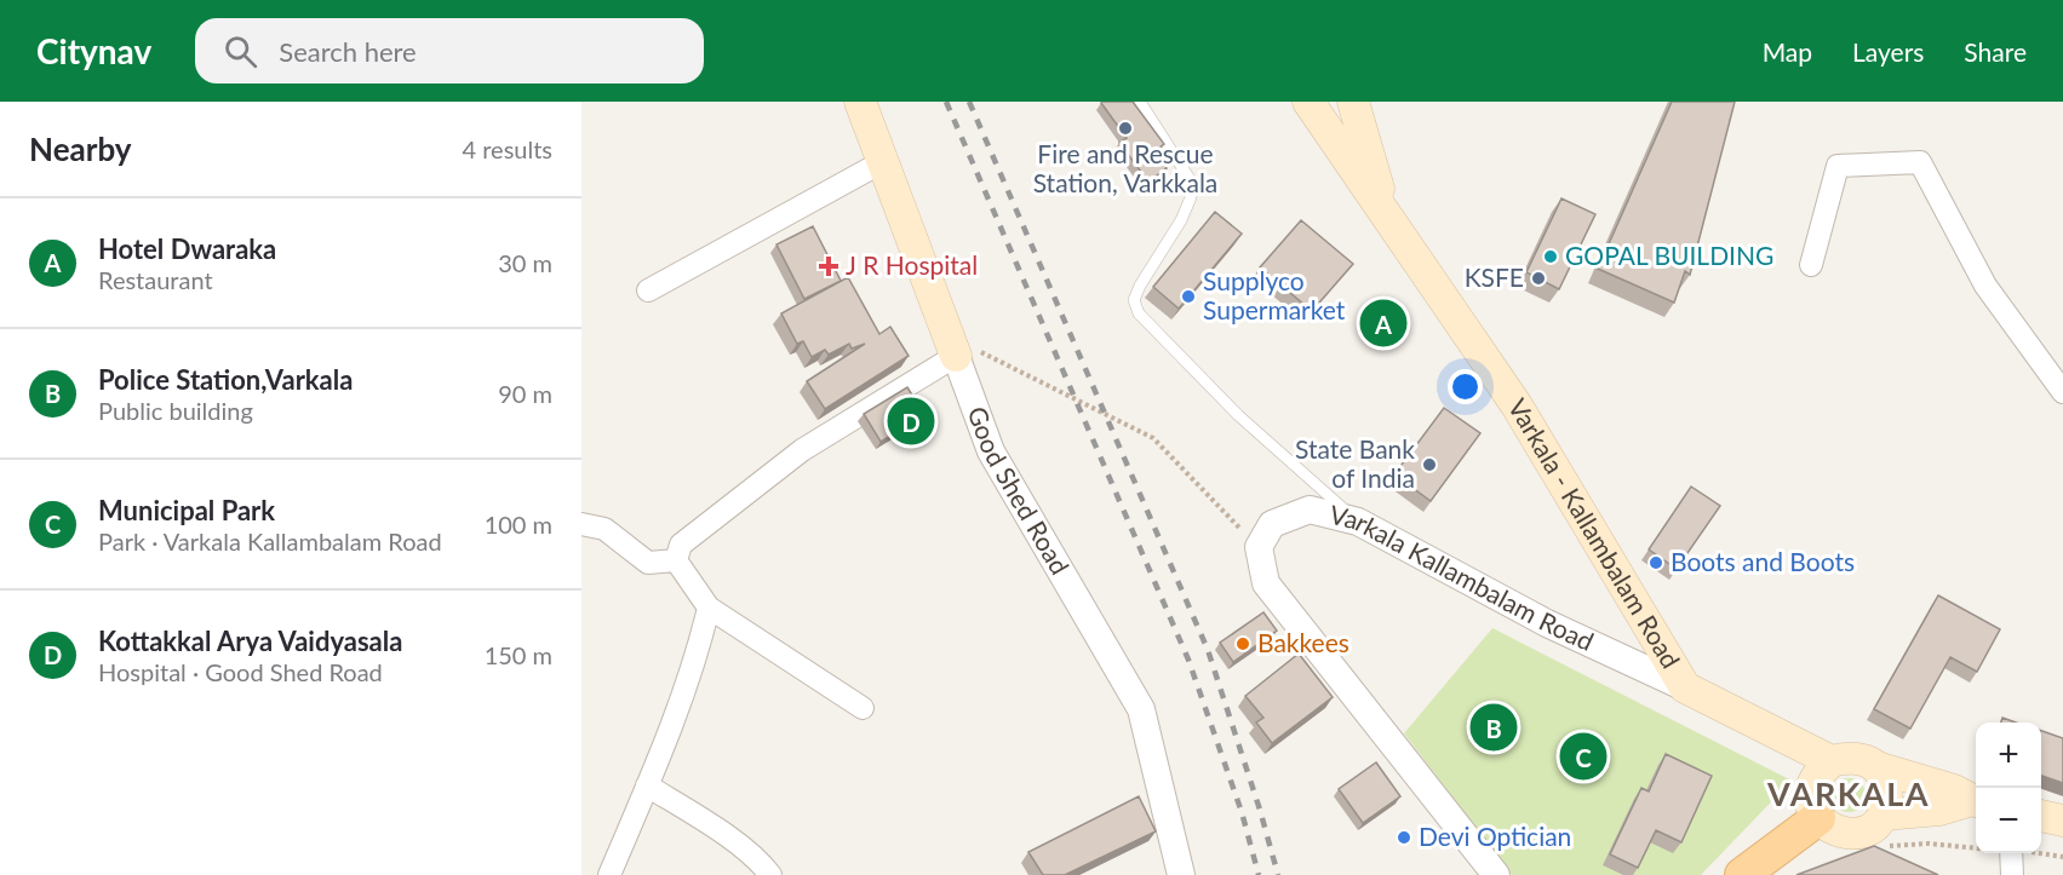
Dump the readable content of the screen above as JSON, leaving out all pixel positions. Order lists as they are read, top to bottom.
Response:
{
  "streets": {
    "main road": ["Good Shed Road", "Varkala - Kallambalam Road"],
    "street": ["Varkala Kallambalam Road"]
  },
  "crossings": [
    ["Varkala - Kallambalam Road", "Varkala Kallambalam Road"]
  ],
  "districts": ["VARKALA"],
  "places": {
    "other": [
      "Fire and Rescue Station, Varkkala",
      "GOPAL BUILDING",
      "KSFE",
      "Supplyco Supermarket",
      "State Bank of India",
      "Boots and Boots",
      "Bakkees",
      "Devi Optician"
    ],
    "health": ["J R Hospital"]
  },
  "page": {
    "header": "Citynav",
    "search": "Search here",
    "nav": ["Map", "Layers", "Share"],
    "heading": ["Nearby", "4 results"],
    "list": [
      {
        "mark": "A",
        "name": "Hotel Dwaraka",
        "note": "Restaurant",
        "value": "30 m"
      },
      {
        "mark": "B",
        "name": "Police Station,Varkala",
        "note": "Public building",
        "value": "90 m"
      },
      {
        "mark": "C",
        "name": "Municipal Park",
        "note": "Park · Varkala Kallambalam Road",
        "value": "100 m"
      },
      {
        "mark": "D",
        "name": "Kottakkal Arya Vaidyasala",
        "note": "Hospital · Good Shed Road",
        "value": "150 m"
      }
    ],
    "pins": [
      "A",
      "D",
      "B",
      "C"
    ],
    "map_buttons": ["+", "−"]
  }
}
